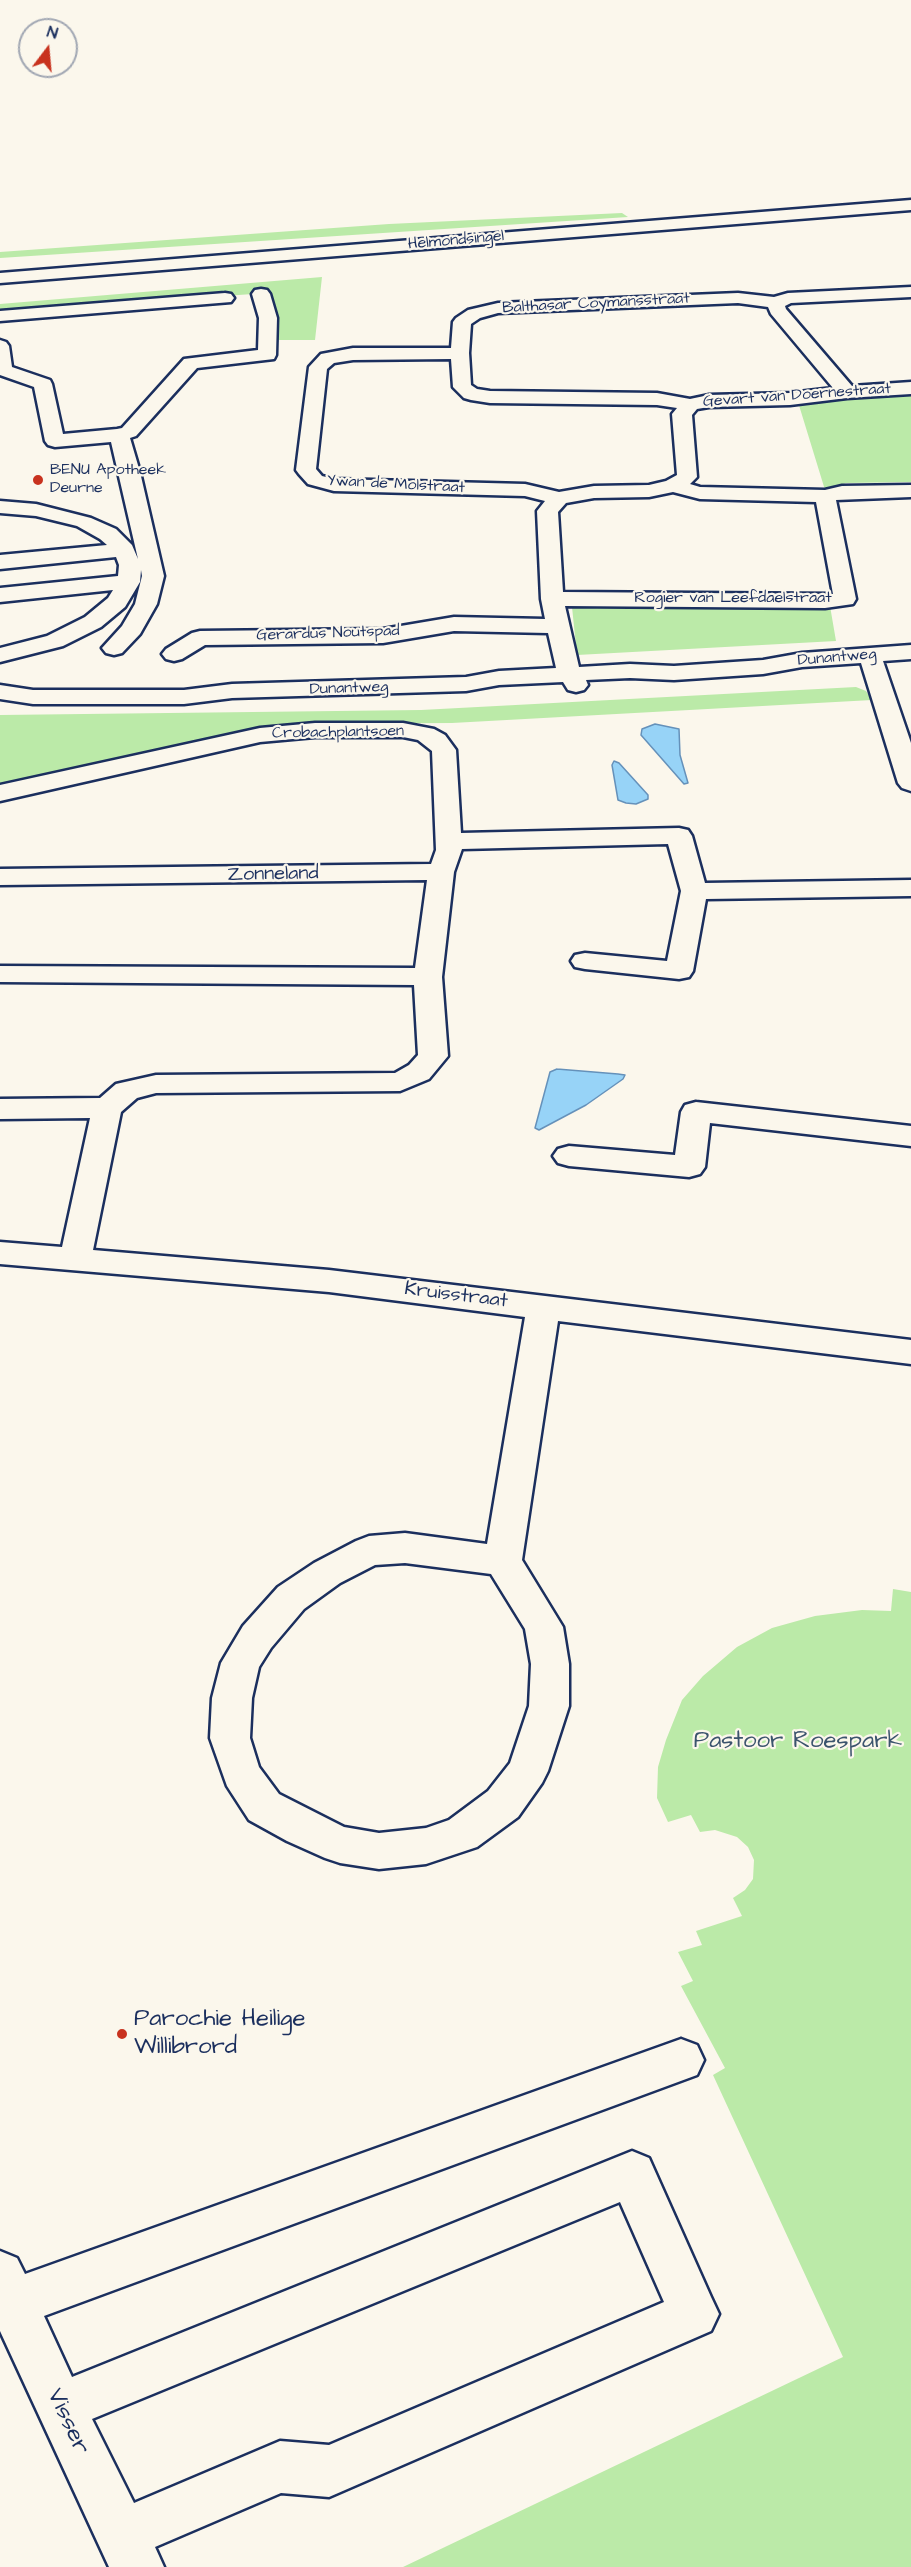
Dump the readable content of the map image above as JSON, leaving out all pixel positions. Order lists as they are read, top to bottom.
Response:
{
  "streets": {
    "street": [
      "Helmondsingel",
      "Balthasar Coymansstraat",
      "Gevart van Doernestraat",
      "Ywan de Molstraat",
      "Rogier van Leefdaelstraat",
      "Gerardus Noutspad",
      "Dunantweg",
      "Crobachplantsoen",
      "Zonneland",
      "Kruisstraat",
      "Visser"
    ]
  },
  "crossings": [
    ["Balthasar Coymansstraat", "Gevart van Doernestraat"],
    ["Balthasar Coymansstraat", "Ywan de Molstraat"],
    ["Crobachplantsoen", "Zonneland"]
  ],
  "parks": ["Pastoor Roespark"],
  "places": ["BENU Apotheek Deurne", "Parochie Heilige Willibrord"],
  "north": "top"
}
